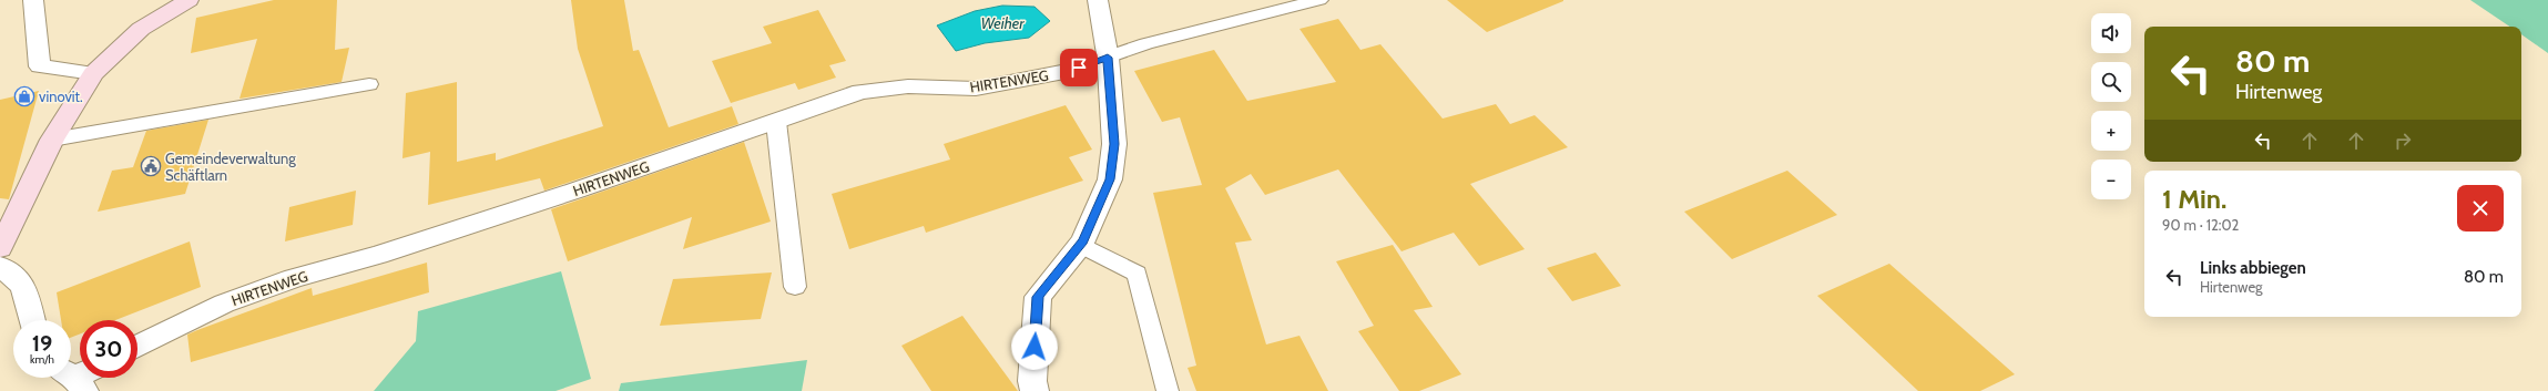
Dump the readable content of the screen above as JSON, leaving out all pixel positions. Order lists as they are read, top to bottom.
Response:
{
  "streets": {
    "street": ["HIRTENWEG"]
  },
  "water": ["Weiher"],
  "places": {
    "shop": ["vinovit."],
    "public building": ["Gemeindeverwaltung Schäftlarn"]
  },
  "page": {
    "map_buttons": ["+", "−"],
    "turn": ["80 m", "Hirtenweg"],
    "heading": ["1 Min.", "90 m · 12:02"],
    "list": [
      {
        "name": "Links abbiegen",
        "note": "Hirtenweg",
        "value": "80 m"
      }
    ],
    "speed": "19 km/h",
    "limit": "30"
  }
}
